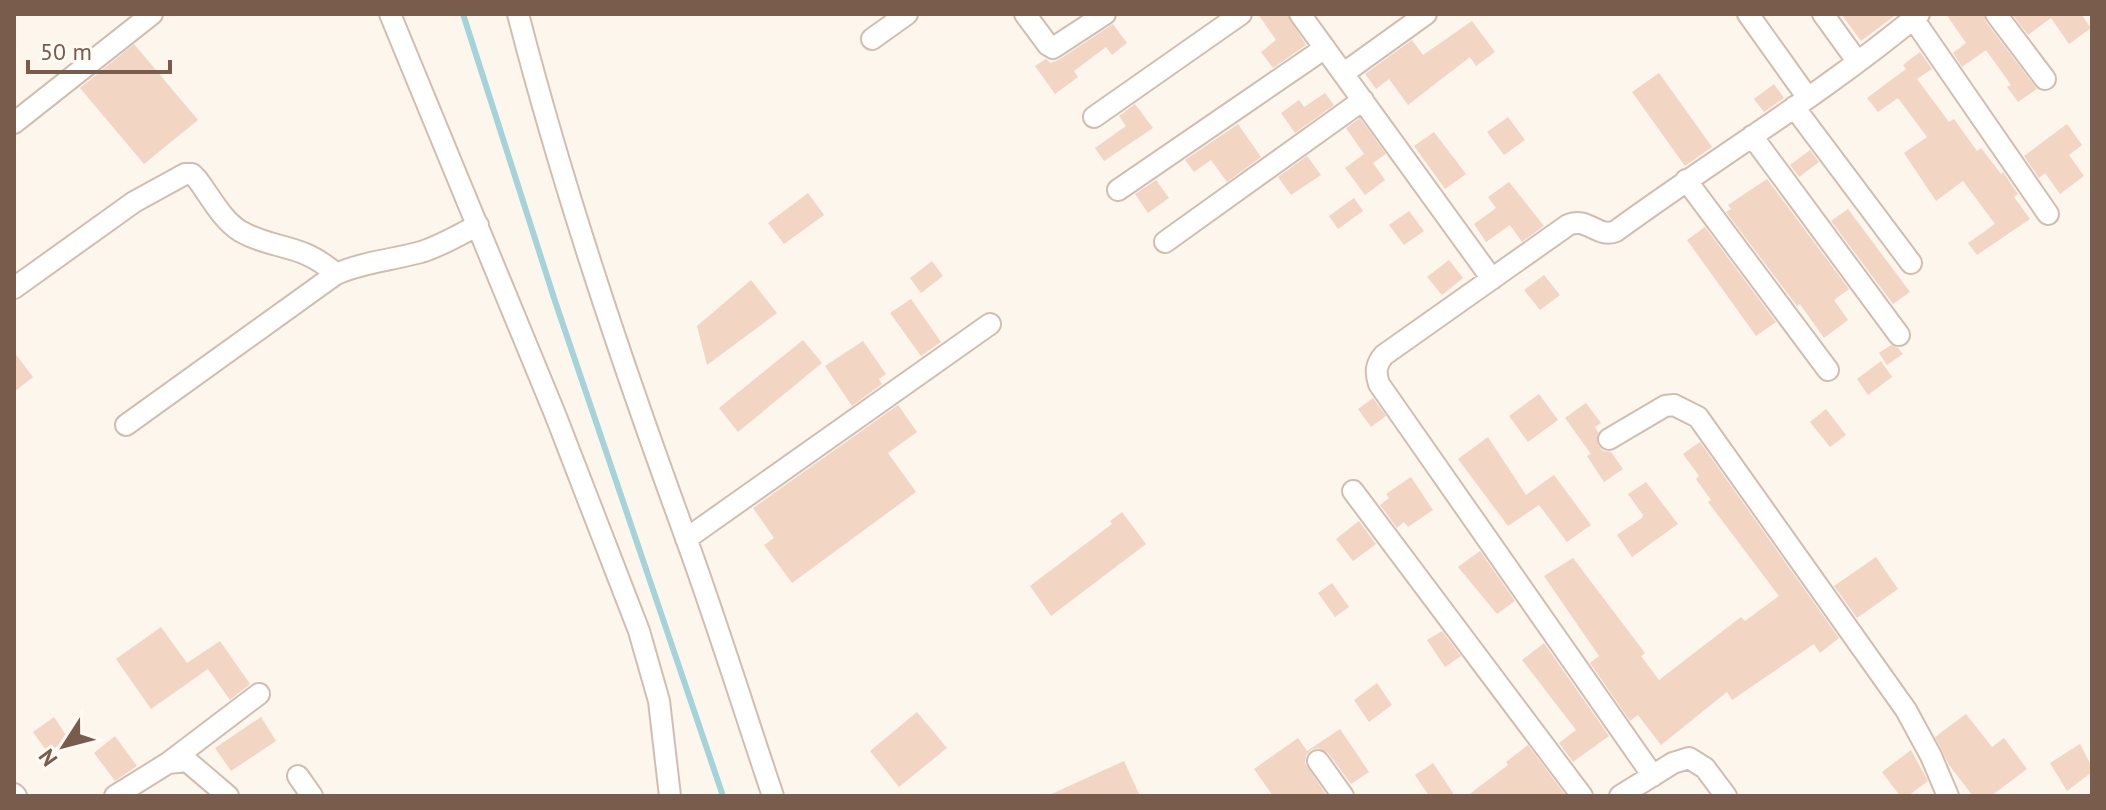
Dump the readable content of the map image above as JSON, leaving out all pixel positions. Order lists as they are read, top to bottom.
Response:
{
  "scale_bar": "50 m",
  "north": "bottom left"
}
